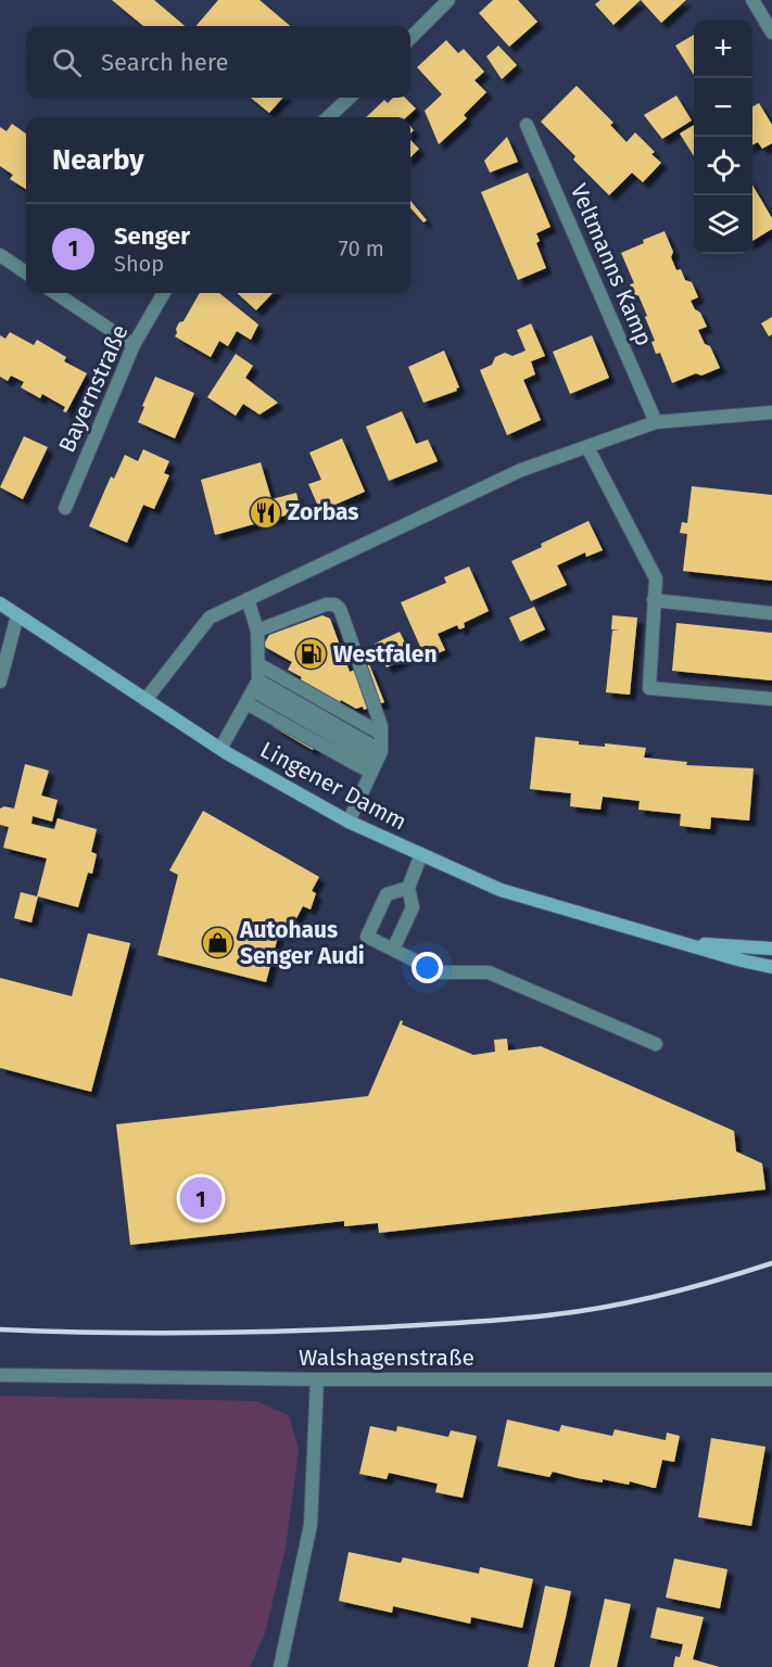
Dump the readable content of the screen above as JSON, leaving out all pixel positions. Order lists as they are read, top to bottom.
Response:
{
  "streets": {
    "main road": ["Lingener Damm"],
    "street": ["Veltmanns Kamp", "Bayernstraße", "Walshagenstraße"]
  },
  "places": {
    "restaurant": ["Zorbas"],
    "fuel station": ["Westfalen"],
    "shop": ["Autohaus Senger Audi"]
  },
  "page": {
    "map_buttons": ["+", "−"],
    "search": "Search here",
    "heading": "Nearby",
    "list": [
      {
        "mark": "1",
        "name": "Senger",
        "note": "Shop",
        "value": "70 m"
      }
    ],
    "pins": "1"
  }
}
